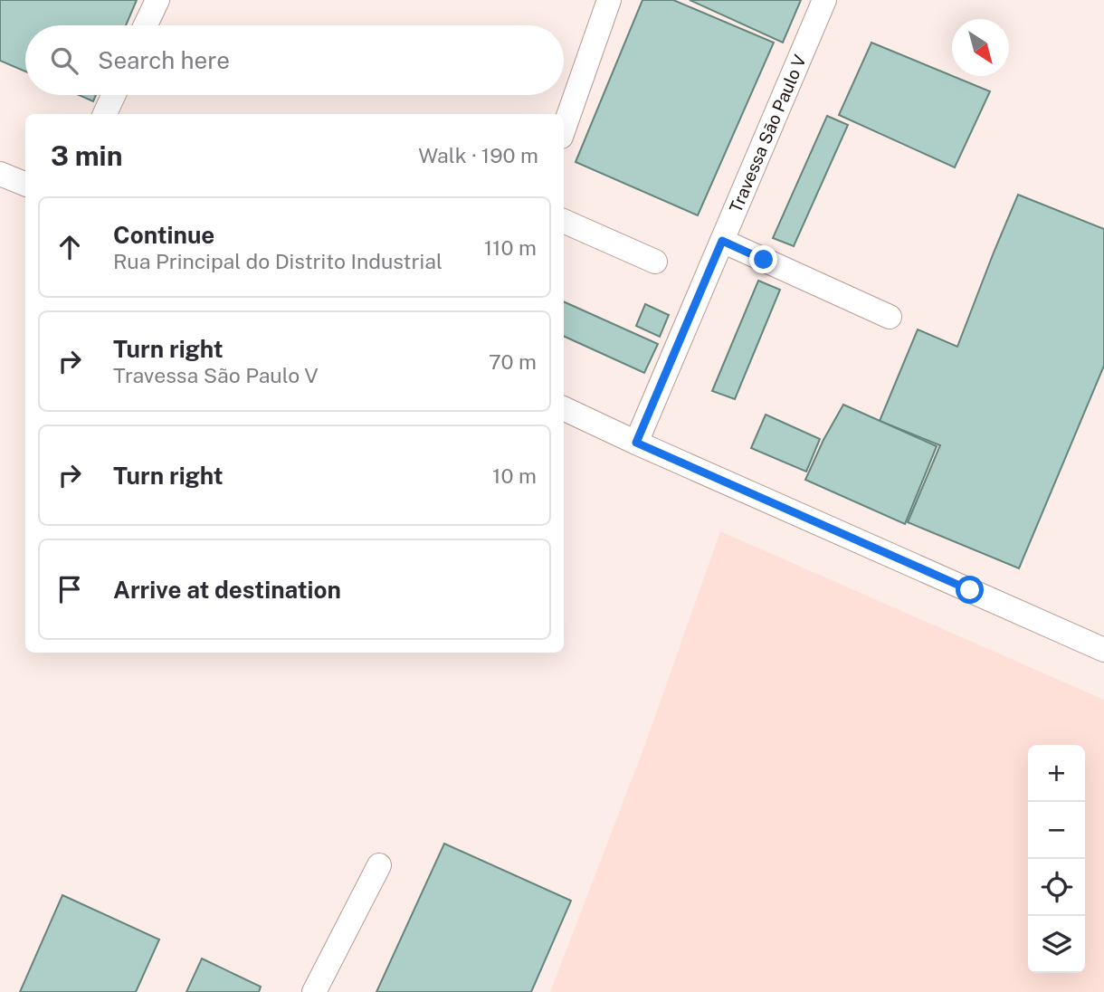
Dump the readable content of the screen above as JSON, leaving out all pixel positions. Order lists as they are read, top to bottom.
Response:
{
  "streets": {
    "street": ["Travessa São Paulo V"]
  },
  "north": "bottom right",
  "page": {
    "search": "Search here",
    "heading": ["3 min", "Walk · 190 m"],
    "list": [
      ["Continue", "Rua Principal do Distrito Industrial", "110 m"],
      ["Turn right", "Travessa São Paulo V", "70 m"],
      ["Turn right", "10 m"],
      "Arrive at destination"
    ],
    "map_buttons": ["+", "−"]
  }
}
